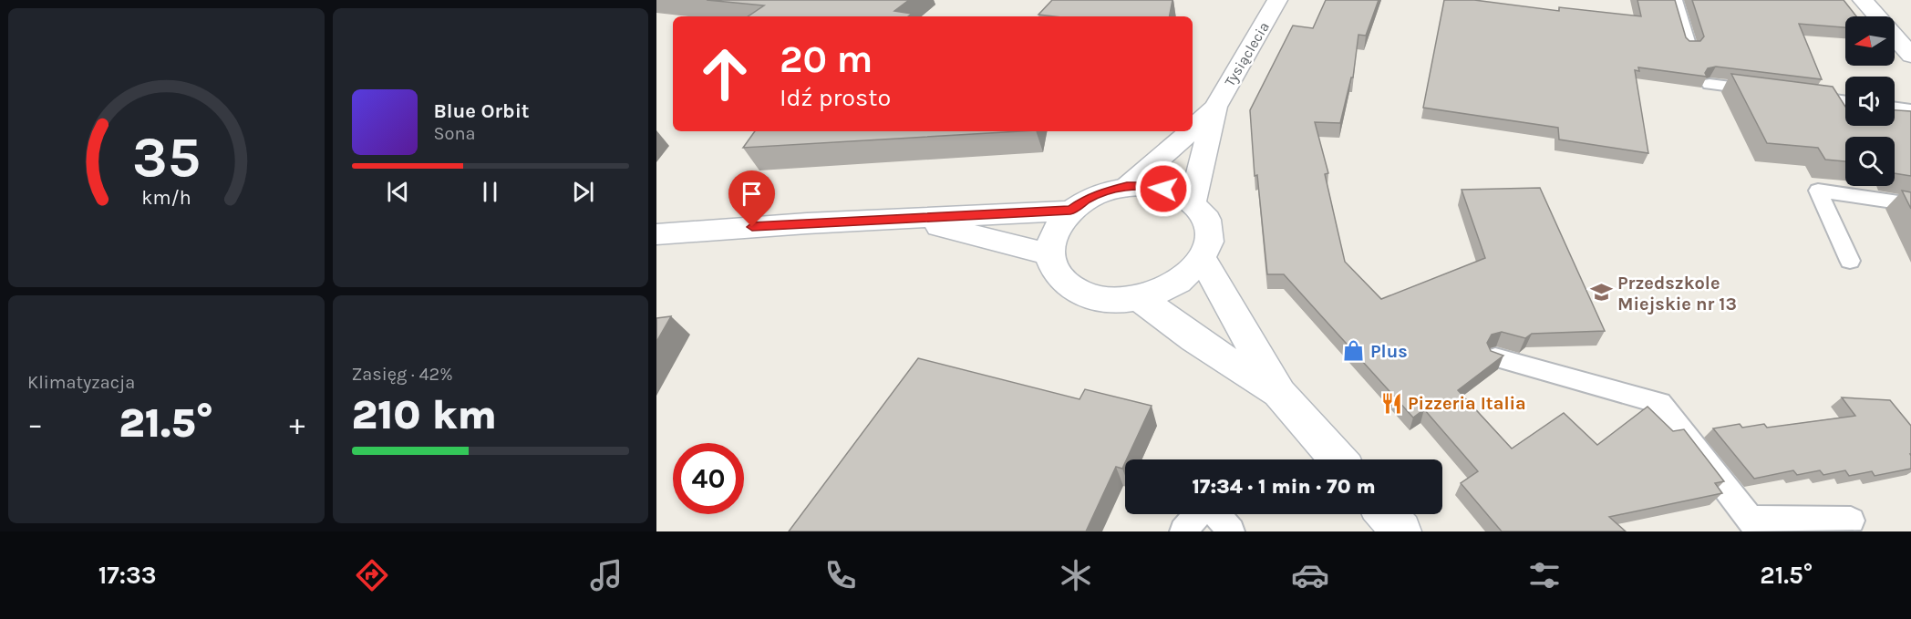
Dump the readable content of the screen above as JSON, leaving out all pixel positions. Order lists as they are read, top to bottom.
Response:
{
  "streets": {
    "street": ["Tysiąclecia"]
  },
  "places": {
    "school or university": ["Przedszkole Miejskie nr 13"],
    "shop": ["Plus"],
    "restaurant": ["Pizzeria Italia"]
  },
  "north": "left",
  "page": {
    "turn": ["20 m", "Idź prosto"],
    "song": ["Blue Orbit", "Sona"],
    "tile": [
      "Klimatyzacja",
      ["Zasięg · 42%", "210 km"]
    ],
    "heat": ["−", "21.5°", "+"],
    "limit": "40",
    "trip": "17:34 · 1 min · 70 m",
    "tabs": ["17:33", "21.5°"],
    "gauge": ["35", "km/h"]
  }
}
